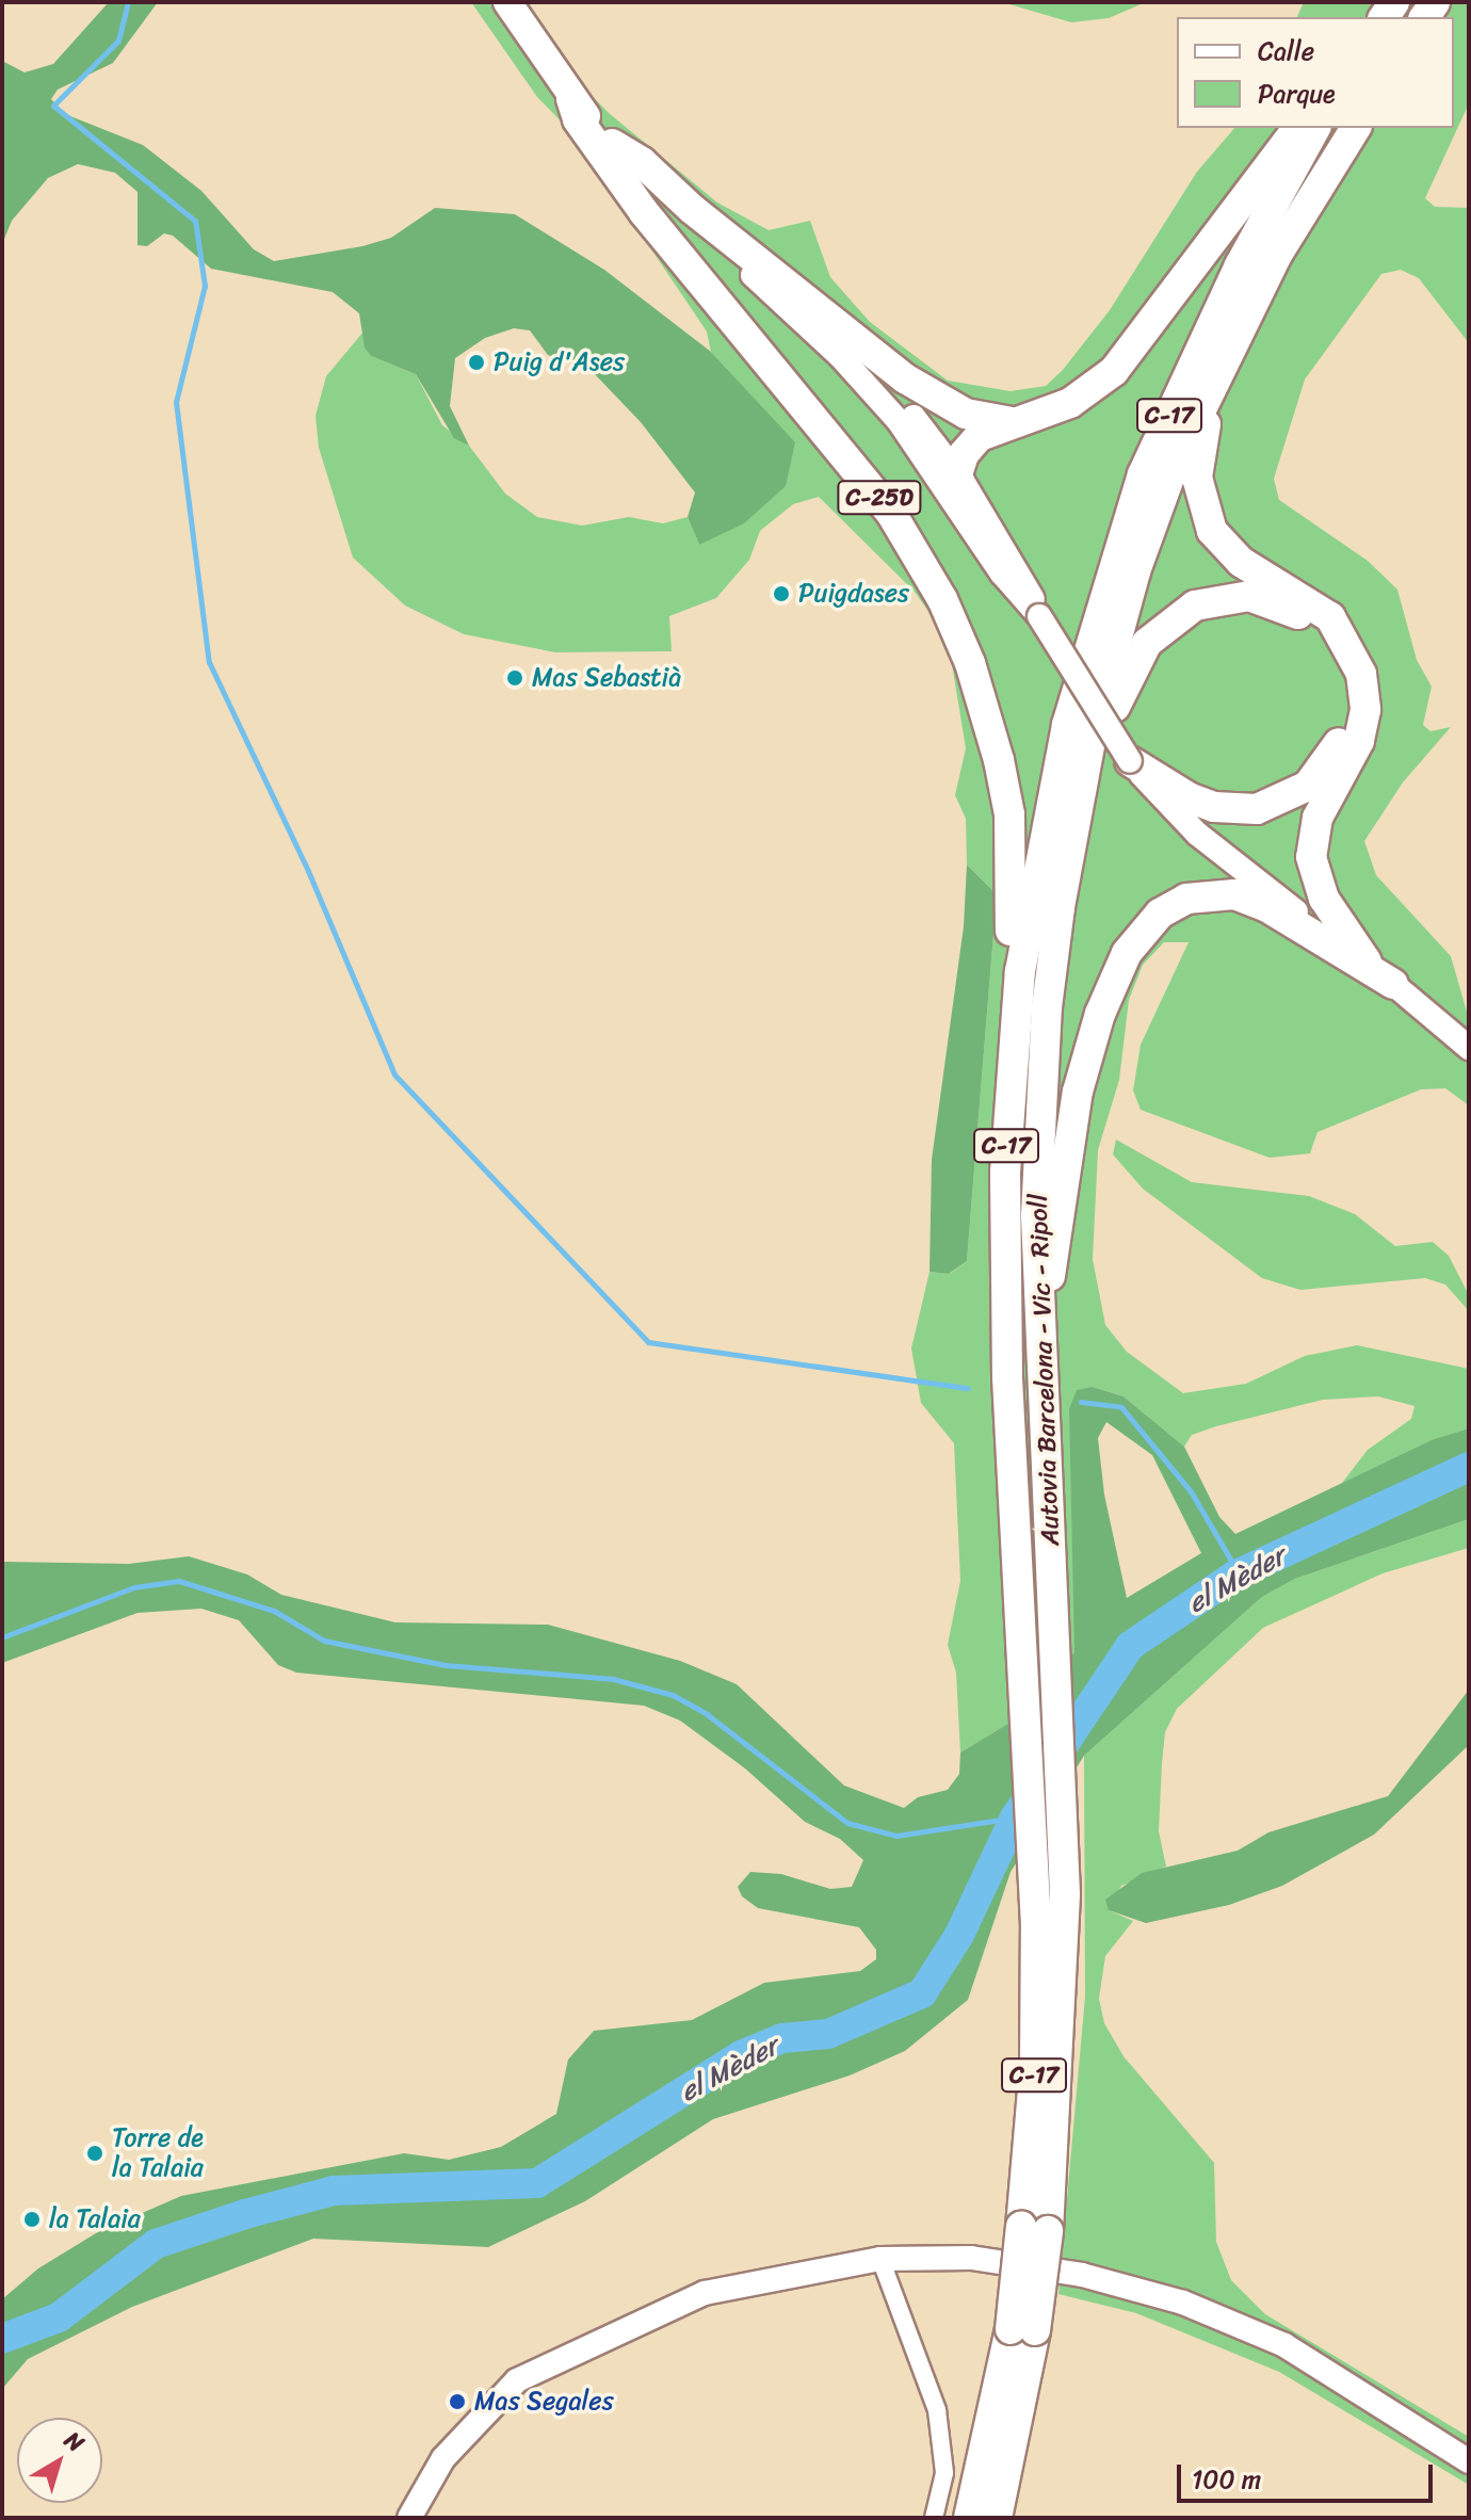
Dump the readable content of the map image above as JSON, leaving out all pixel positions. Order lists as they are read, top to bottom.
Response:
{
  "streets": {
    "highway": ["C-17", "C-25D", "Autovia Barcelona - Vic - Ripoll"]
  },
  "crossings": [
    ["C-25D", "Autovia Barcelona - Vic - Ripoll"]
  ],
  "water": ["el Mèder"],
  "places": [
    "Puig d'Ases",
    "Puigdases",
    "Mas Sebastià",
    "Torre de la Talaia",
    "la Talaia",
    "Mas Segales"
  ],
  "legend": ["Calle", "Parque"],
  "scale_bar": "100 m",
  "north": "top right"
}
